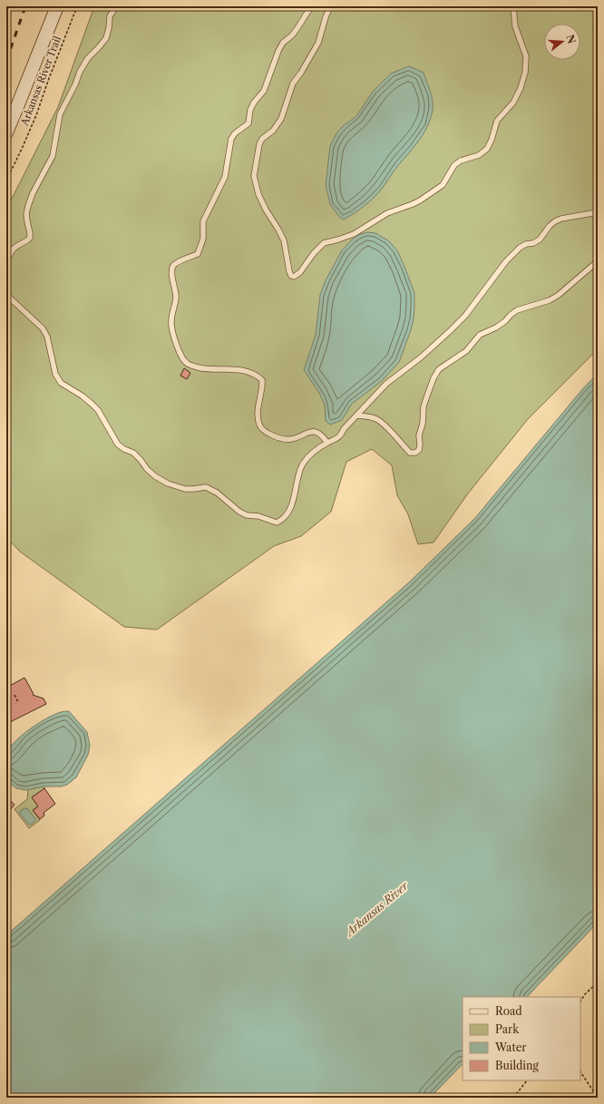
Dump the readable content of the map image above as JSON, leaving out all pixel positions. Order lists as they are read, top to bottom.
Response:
{
  "streets": {
    "path": ["Arkansas River Trail"]
  },
  "water": ["Arkansas River"],
  "legend": [
    "Road",
    "Park",
    "Water",
    "Building"
  ],
  "north": "right"
}
